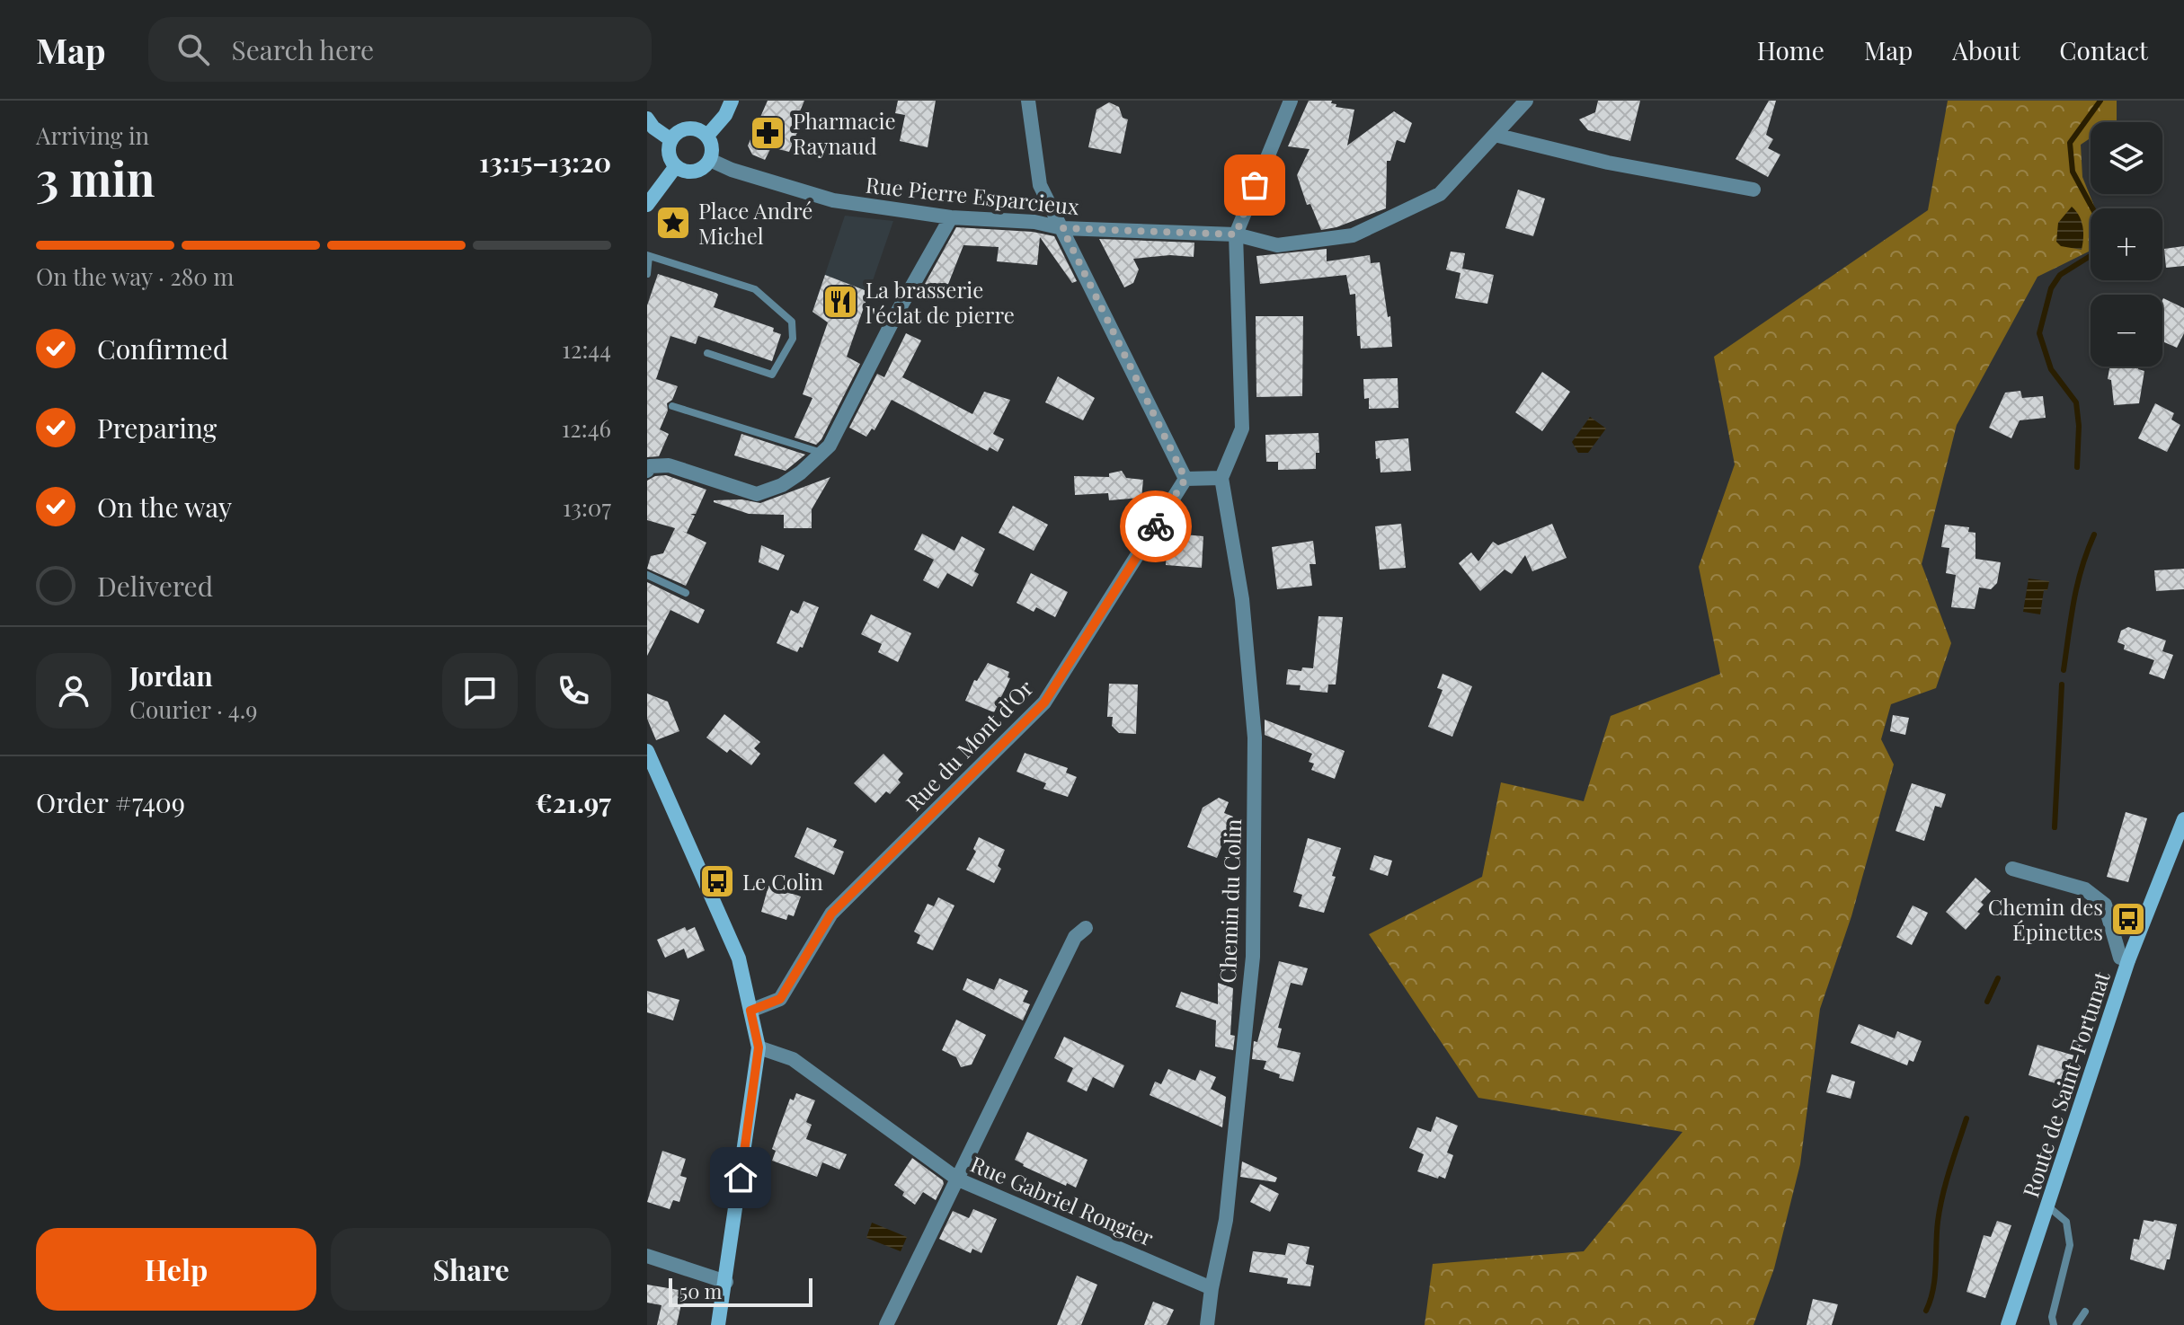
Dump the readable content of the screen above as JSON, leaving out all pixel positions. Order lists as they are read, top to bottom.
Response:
{
  "streets": {
    "main road": ["Route de Saint-Fortunat"],
    "street": [
      "Rue Pierre Esparcieux",
      "Rue du Mont d'Or",
      "Chemin du Colin",
      "Rue Gabriel Rongier"
    ]
  },
  "crossings": [
    ["Chemin du Colin", "Rue Gabriel Rongier"]
  ],
  "places": {
    "pharmacy": ["Pharmacie Raynaud"],
    "place": ["Place André Michel"],
    "restaurant": ["La brasserie l'éclat de pierre"],
    "bus stop": ["Le Colin", "Chemin des Épinettes"]
  },
  "scale_bar": "50 m",
  "page": {
    "header": "Map",
    "search": "Search here",
    "nav": [
      "Home",
      "Map",
      "About",
      "Contact"
    ],
    "heading": ["3 min", "Arriving in", "13:15–13:20"],
    "panel": [
      "Jordan",
      "Courier · 4.9",
      "Order #7409",
      "€21.97"
    ],
    "map_buttons": ["+", "−"],
    "bar": "On the way · 280 m",
    "list": [
      ["Confirmed", "12:44"],
      ["Preparing", "12:46"],
      ["On the way", "13:07"],
      "Delivered"
    ],
    "buttons": ["Help", "Share"],
    "scale": "50 m"
  }
}
